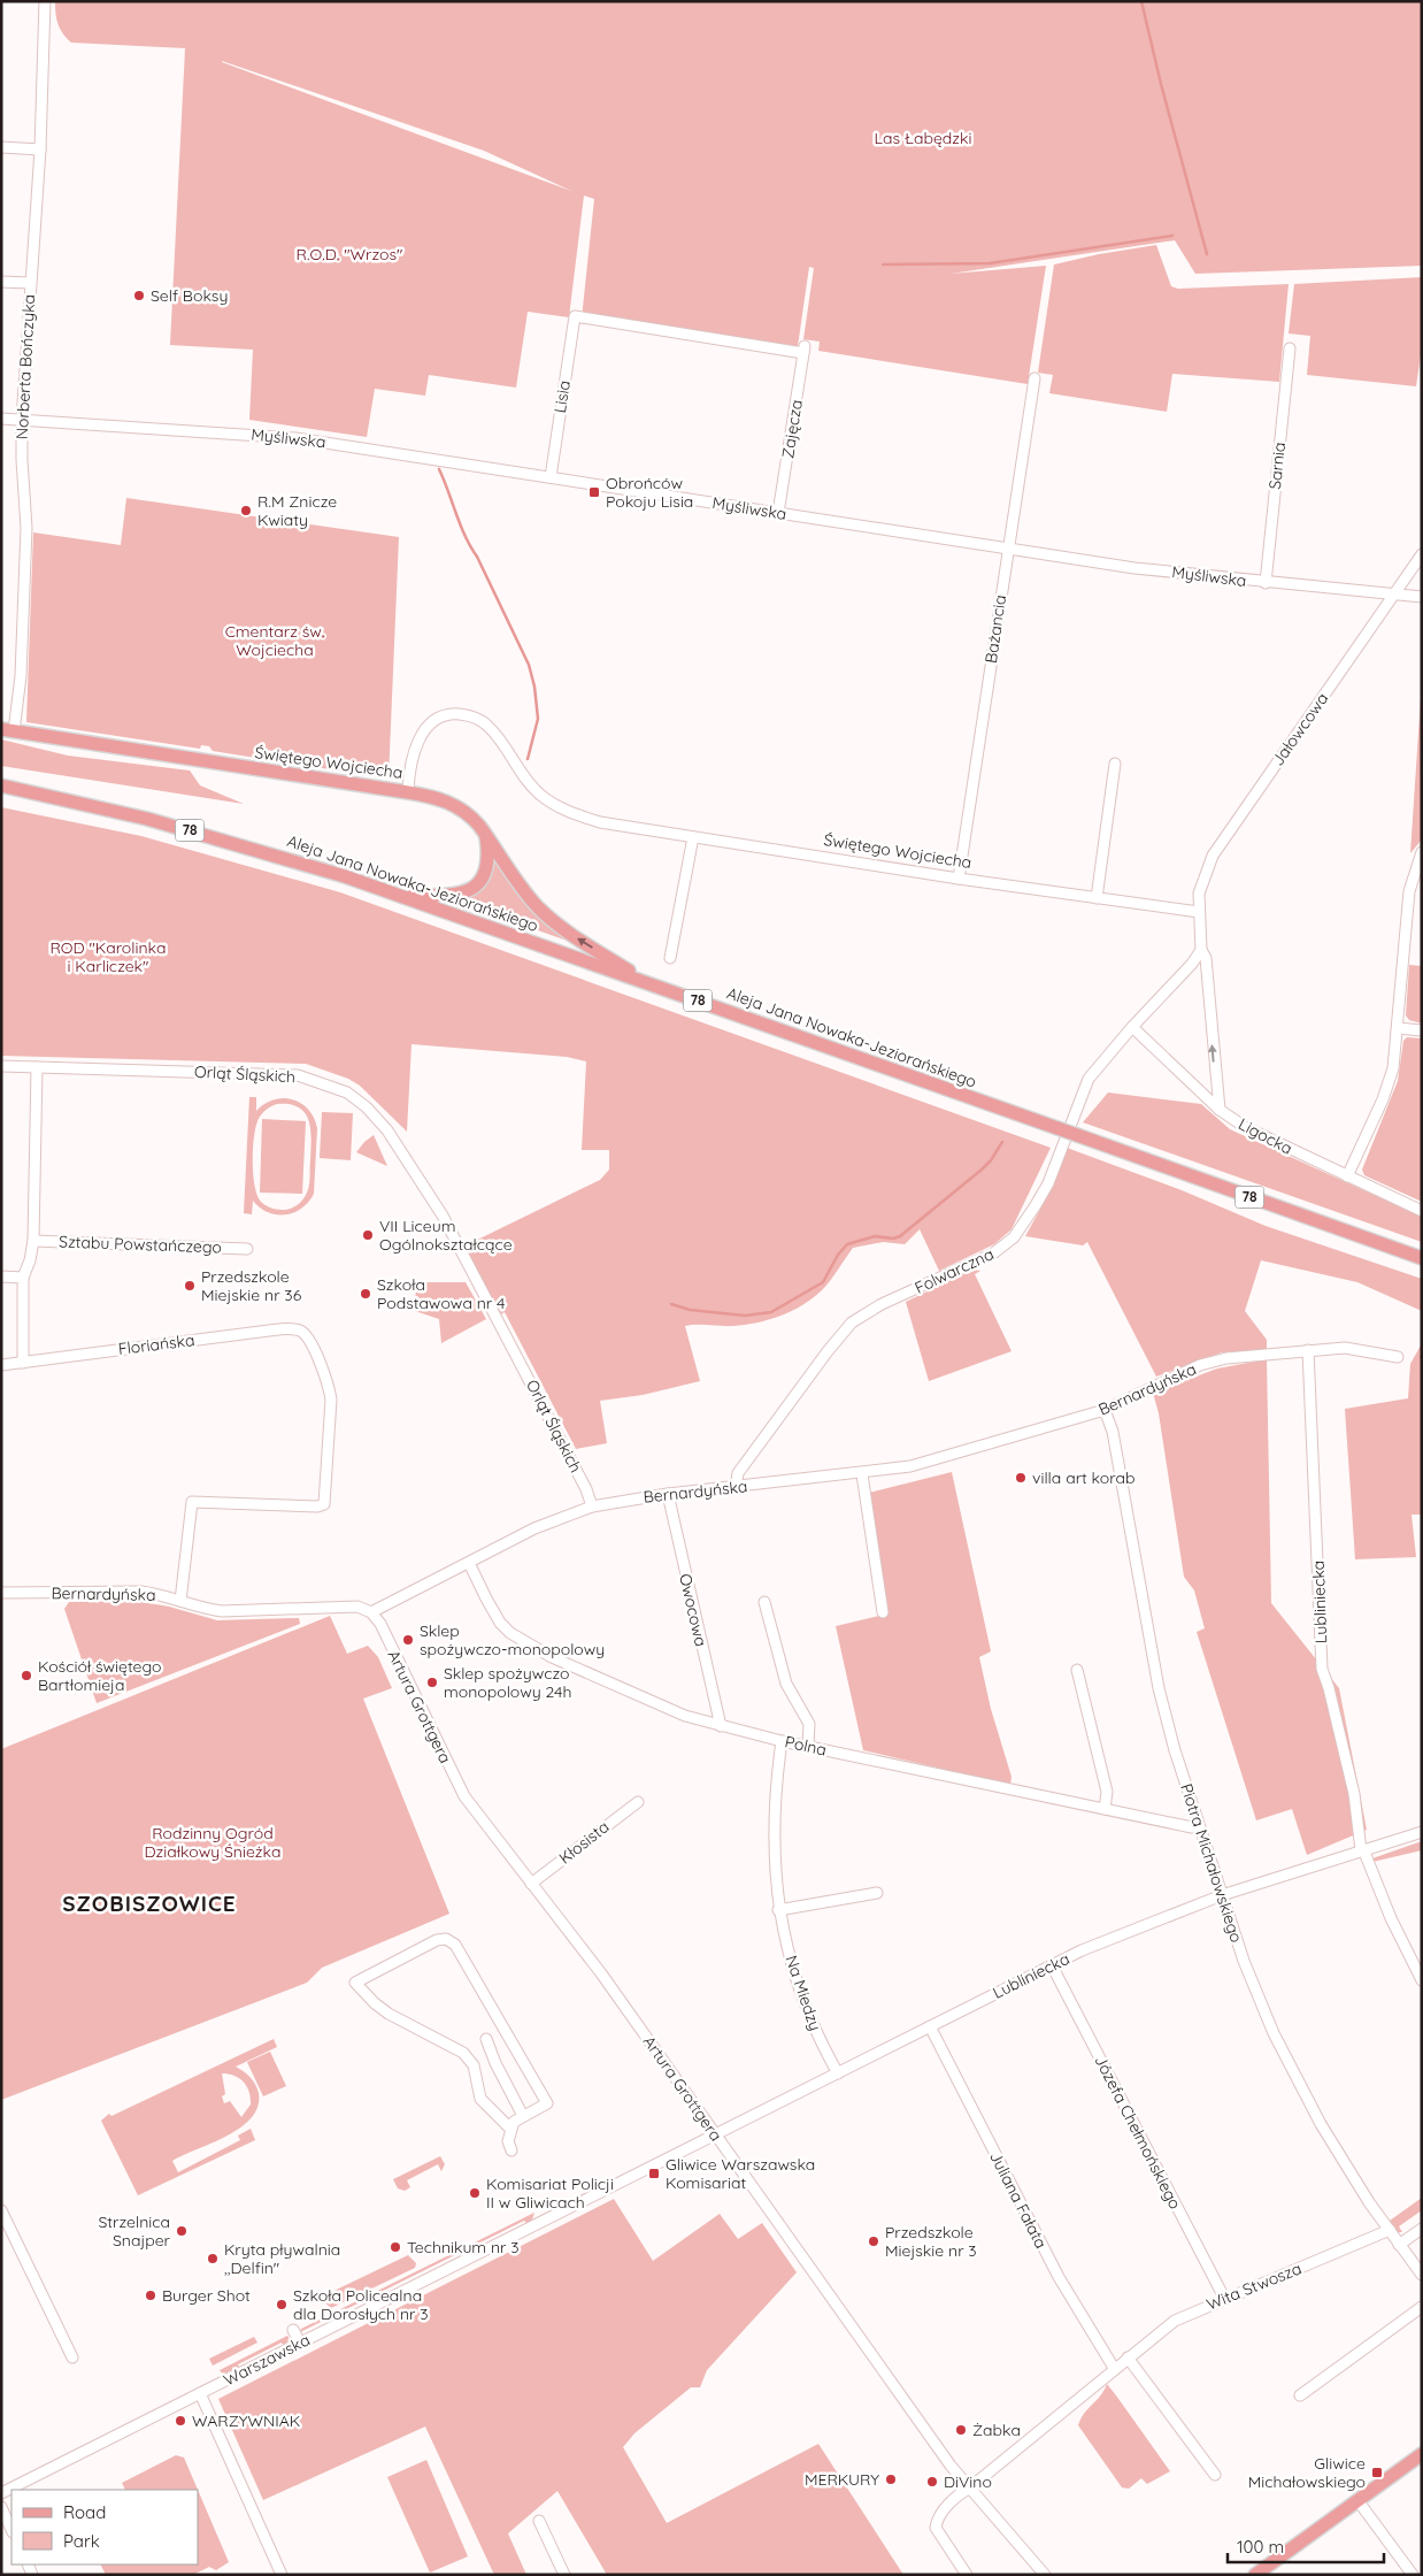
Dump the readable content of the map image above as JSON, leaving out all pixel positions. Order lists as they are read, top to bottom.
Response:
{
  "streets": {
    "main road": ["Świętego Wojciecha", "78", "Aleja Jana Nowaka-Jeziorańskiego"],
    "street": [
      "Norberta Bończyka",
      "Lisia",
      "Zajęcza",
      "Myśliwska",
      "Sarnia",
      "Bażancia",
      "Jałowcowa",
      "Orląt Śląskich",
      "Ligocka",
      "Sztabu Powstańczego",
      "Folwarczna",
      "Floriańska",
      "Bernardyńska",
      "Lubliniecka",
      "Owocowa",
      "Artura Grottgera",
      "Polna",
      "Kłosista",
      "Piotra Michałowskiego",
      "Na Miedzy",
      "Józefa Chełmońskiego",
      "Juliana Fałata",
      "Wita Stwosza",
      "Warszawska"
    ]
  },
  "crossings": [
    ["Norberta Bończyka", "Myśliwska"],
    ["Norberta Bończyka", "Świętego Wojciecha"],
    ["Lisia", "Zajęcza"],
    ["Lisia", "Myśliwska"],
    ["Zajęcza", "Myśliwska"],
    ["Myśliwska", "Sarnia"],
    ["Myśliwska", "Bażancia"],
    ["Myśliwska", "Jałowcowa"],
    ["Bażancia", "Świętego Wojciecha"],
    ["Jałowcowa", "Świętego Wojciecha"],
    ["Orląt Śląskich", "Bernardyńska"],
    ["Ligocka", "Folwarczna"],
    ["Folwarczna", "Bernardyńska"],
    ["Floriańska", "Bernardyńska"],
    ["Bernardyńska", "Lubliniecka"],
    ["Bernardyńska", "Owocowa"],
    ["Bernardyńska", "Artura Grottgera"],
    ["Bernardyńska", "Polna"],
    ["Bernardyńska", "Piotra Michałowskiego"],
    ["Lubliniecka", "Artura Grottgera"],
    ["Lubliniecka", "Piotra Michałowskiego"],
    ["Lubliniecka", "Na Miedzy"],
    ["Lubliniecka", "Józefa Chełmońskiego"],
    ["Lubliniecka", "Juliana Fałata"],
    ["Lubliniecka", "Warszawska"],
    ["Owocowa", "Polna"],
    ["Artura Grottgera", "Kłosista"],
    ["Artura Grottgera", "Wita Stwosza"],
    ["Artura Grottgera", "Warszawska"],
    ["Polna", "Piotra Michałowskiego"],
    ["Polna", "Na Miedzy"],
    ["Piotra Michałowskiego", "Wita Stwosza"],
    ["Józefa Chełmońskiego", "Wita Stwosza"],
    ["Juliana Fałata", "Wita Stwosza"]
  ],
  "districts": ["SZOBISZOWICE"],
  "parks": [
    "Las Łabędzki",
    "R.O.D. \"Wrzos\"",
    "Cmentarz św. Wojciecha",
    "ROD \"Karolinka i Karliczek\"",
    "Rodzinny Ogród Działkowy Śnieżka"
  ],
  "places": {
    "other": [
      "Self Boksy",
      "R.M Znicze Kwiaty",
      "VII Liceum Ogólnokształcące",
      "Przedszkole Miejskie nr 36",
      "Szkoła Podstawowa nr 4",
      "villa art korab",
      "Sklep spożywczo-monopolowy",
      "Kościół świętego Bartłomieja",
      "Sklep spożywczo monopolowy 24h",
      "Komisariat Policji II w Gliwicach",
      "Strzelnica Snajper",
      "Przedszkole Miejskie nr 3",
      "Technikum nr 3",
      "Kryta pływalnia ,,Delfin\"",
      "Burger Shot",
      "Szkoła Policealna dla Dorosłych nr 3",
      "WARZYWNIAK",
      "Żabka",
      "MERKURY",
      "DiVino"
    ],
    "transit": ["Obrońców Pokoju Lisia", "Gliwice Warszawska Komisariat", "Gliwice Michałowskiego"]
  },
  "legend": ["Road", "Park"],
  "scale_bar": "100 m"
}
